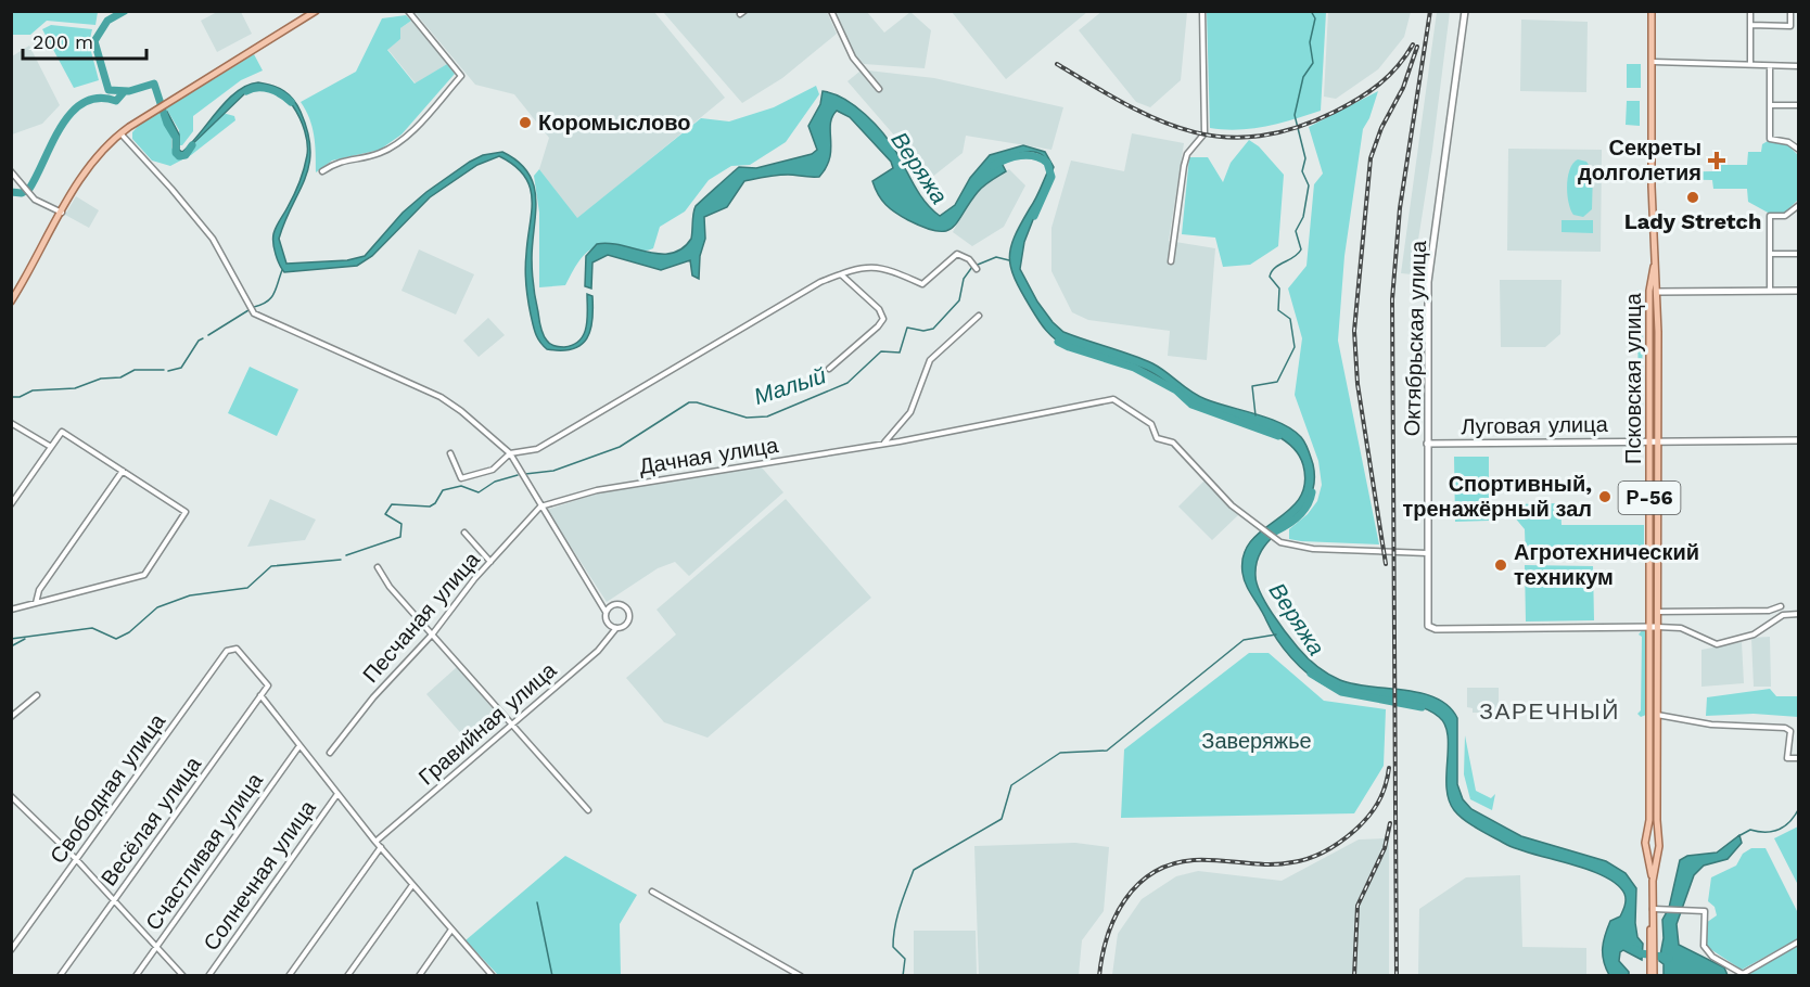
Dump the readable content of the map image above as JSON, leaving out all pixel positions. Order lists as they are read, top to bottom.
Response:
{
  "streets": {
    "main road": ["Псковская улица", "Р-56"],
    "street": [
      "Октябрьская улица",
      "Луговая улица",
      "Дачная улица",
      "Песчаная улица",
      "Гравийная улица",
      "Свободная улица",
      "Весёлая улица",
      "Счастливая улица",
      "Солнечная улица"
    ]
  },
  "crossings": [
    ["Октябрьская улица", "Псковская улица"],
    ["Октябрьская улица", "Луговая улица"],
    ["Октябрьская улица", "Дачная улица"],
    ["Псковская улица", "Луговая улица"],
    ["Дачная улица", "Песчаная улица"],
    ["Свободная улица", "Весёлая улица"]
  ],
  "districts": ["ЗАРЕЧНЫЙ"],
  "water": ["Веряжа", "Малый"],
  "parks": ["Заверяжье"],
  "places": {
    "other": [
      "Коромыслово",
      "Lady Stretch",
      "Спортивный, тренажёрный зал",
      "Агротехнический техникум"
    ],
    "health": ["Секреты долголетия"]
  },
  "scale_bar": "200 m"
}
